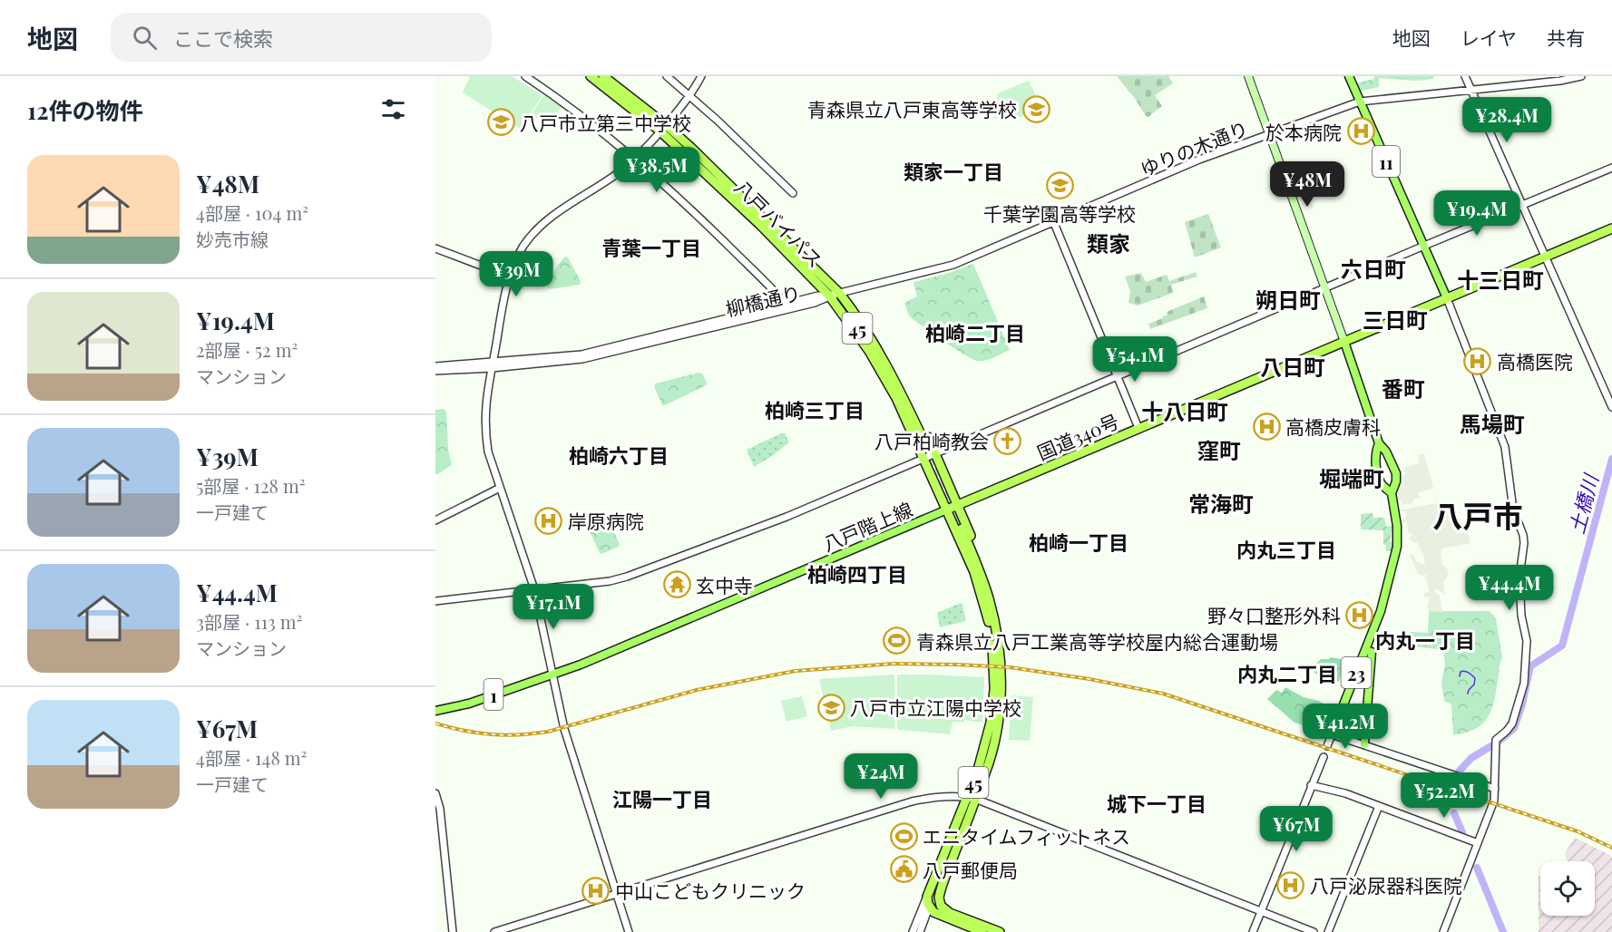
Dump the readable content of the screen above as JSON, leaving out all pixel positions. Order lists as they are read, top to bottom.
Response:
{
  "streets": {
    "highway": ["八戸バイパス", "45", "国道340号"],
    "main road": [
      "11",
      "八戸階上線",
      "23",
      "1"
    ],
    "street": ["ゆりの木通り", "柳橋通り"]
  },
  "crossings": [
    ["ゆりの木通り", "11"],
    ["ゆりの木通り", "八戸バイパス"],
    ["ゆりの木通り", "柳橋通り"],
    ["11", "国道340号"],
    ["八戸バイパス", "柳橋通り"],
    ["国道340号", "八戸階上線"],
    ["国道340号", "23"]
  ],
  "districts": [
    "類家一丁目",
    "類家",
    "青葉一丁目",
    "六日町",
    "十三日町",
    "朔日町",
    "三日町",
    "柏崎二丁目",
    "八日町",
    "番町",
    "柏崎三丁目",
    "十八日町",
    "馬場町",
    "窪町",
    "柏崎六丁目",
    "堀端町",
    "常海町",
    "八戸市",
    "柏崎一丁目",
    "内丸三丁目",
    "柏崎四丁目",
    "内丸一丁目",
    "内丸二丁目",
    "江陽一丁目",
    "城下一丁目"
  ],
  "water": ["土橋川"],
  "places": {
    "school or university": [
      "青森県立八戸東高等学校",
      "八戸市立第三中学校",
      "千葉学園高等学校",
      "八戸市立江陽中学校"
    ],
    "hospital": [
      "於本病院",
      "高橋医院",
      "高橋皮膚科",
      "岸原病院",
      "野々口整形外科",
      "八戸泌尿器科医院",
      "中山こどもクリニック"
    ],
    "church": ["八戸柏崎教会"],
    "temple": ["玄中寺"],
    "sports": ["青森県立八戸工業高等学校屋内総合運動場", "エニタイムフィットネス"],
    "public building": ["八戸郵便局"]
  },
  "page": {
    "header": "地図",
    "search": "ここで検索",
    "nav": ["地図", "レイヤ", "共有"],
    "heading": "12件の物件",
    "price": [
      "¥28.4M",
      "¥38.5M",
      "¥48M",
      "¥19.4M",
      "¥39M",
      "¥54.1M",
      "¥44.4M",
      "¥17.1M",
      "¥41.2M",
      "¥24M",
      "¥52.2M",
      "¥67M"
    ],
    "list": [
      {
        "name": "¥48M",
        "note": "4部屋 · 104 m² · 妙売市線"
      },
      {
        "name": "¥19.4M",
        "note": "2部屋 · 52 m² · マンション"
      },
      {
        "name": "¥39M",
        "note": "5部屋 · 128 m² · 一戸建て"
      },
      {
        "name": "¥44.4M",
        "note": "3部屋 · 113 m² · マンション"
      },
      {
        "name": "¥67M",
        "note": "4部屋 · 148 m² · 一戸建て"
      }
    ]
  }
}
